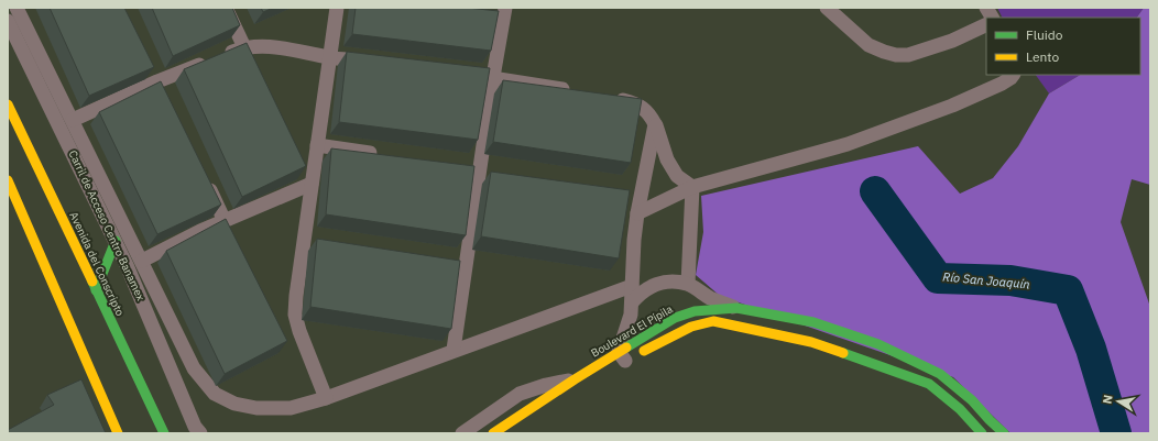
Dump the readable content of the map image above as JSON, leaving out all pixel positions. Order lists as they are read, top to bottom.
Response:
{
  "streets": {
    "street": ["Carril de Acceso Centro Banamex", "Avenida del Conscripto", "Boulevard El Pípila"]
  },
  "water": ["Río San Joaquín"],
  "legend": ["Fluido", "Lento"],
  "north": "left"
}
